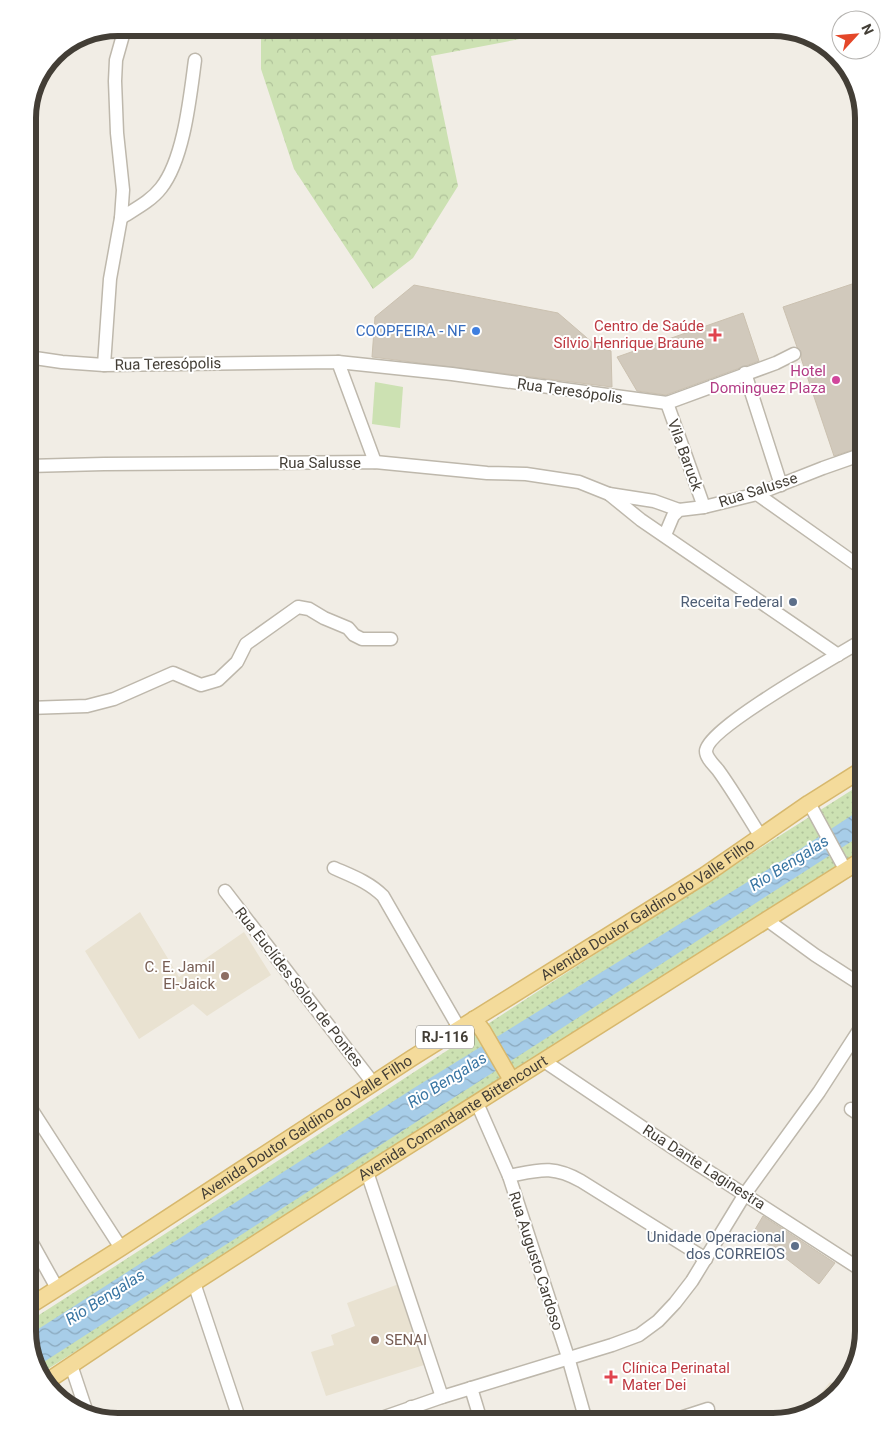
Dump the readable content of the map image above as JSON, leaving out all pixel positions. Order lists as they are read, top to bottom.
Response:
{
  "streets": {
    "main road": ["Avenida Doutor Galdino do Valle Filho", "RJ-116", "Avenida Comandante Bittencourt"],
    "street": [
      "Rua Teresópolis",
      "Vila Baruck",
      "Rua Salusse",
      "Rua Euclídes Solon de Pontes",
      "Rua Dante Laginestra",
      "Rua Augusto Cardoso"
    ]
  },
  "crossings": [
    ["Rua Teresópolis", "Vila Baruck"],
    ["Vila Baruck", "Rua Salusse"],
    ["Avenida Doutor Galdino do Valle Filho", "Rua Euclídes Solon de Pontes"],
    ["Avenida Comandante Bittencourt", "Rua Dante Laginestra"],
    ["Avenida Comandante Bittencourt", "Rua Augusto Cardoso"]
  ],
  "water": ["Rio Bengalas"],
  "places": {
    "other": [
      "COOPFEIRA - NF",
      "Hotel Dominguez Plaza",
      "Receita Federal",
      "C. E. Jamil El-Jaick",
      "Unidade Operacional dos CORREIOS",
      "SENAI"
    ],
    "health": ["Centro de Saúde Sílvio Henrique Braune", "Clínica Perinatal Mater Dei"]
  },
  "north": "top right"
}
